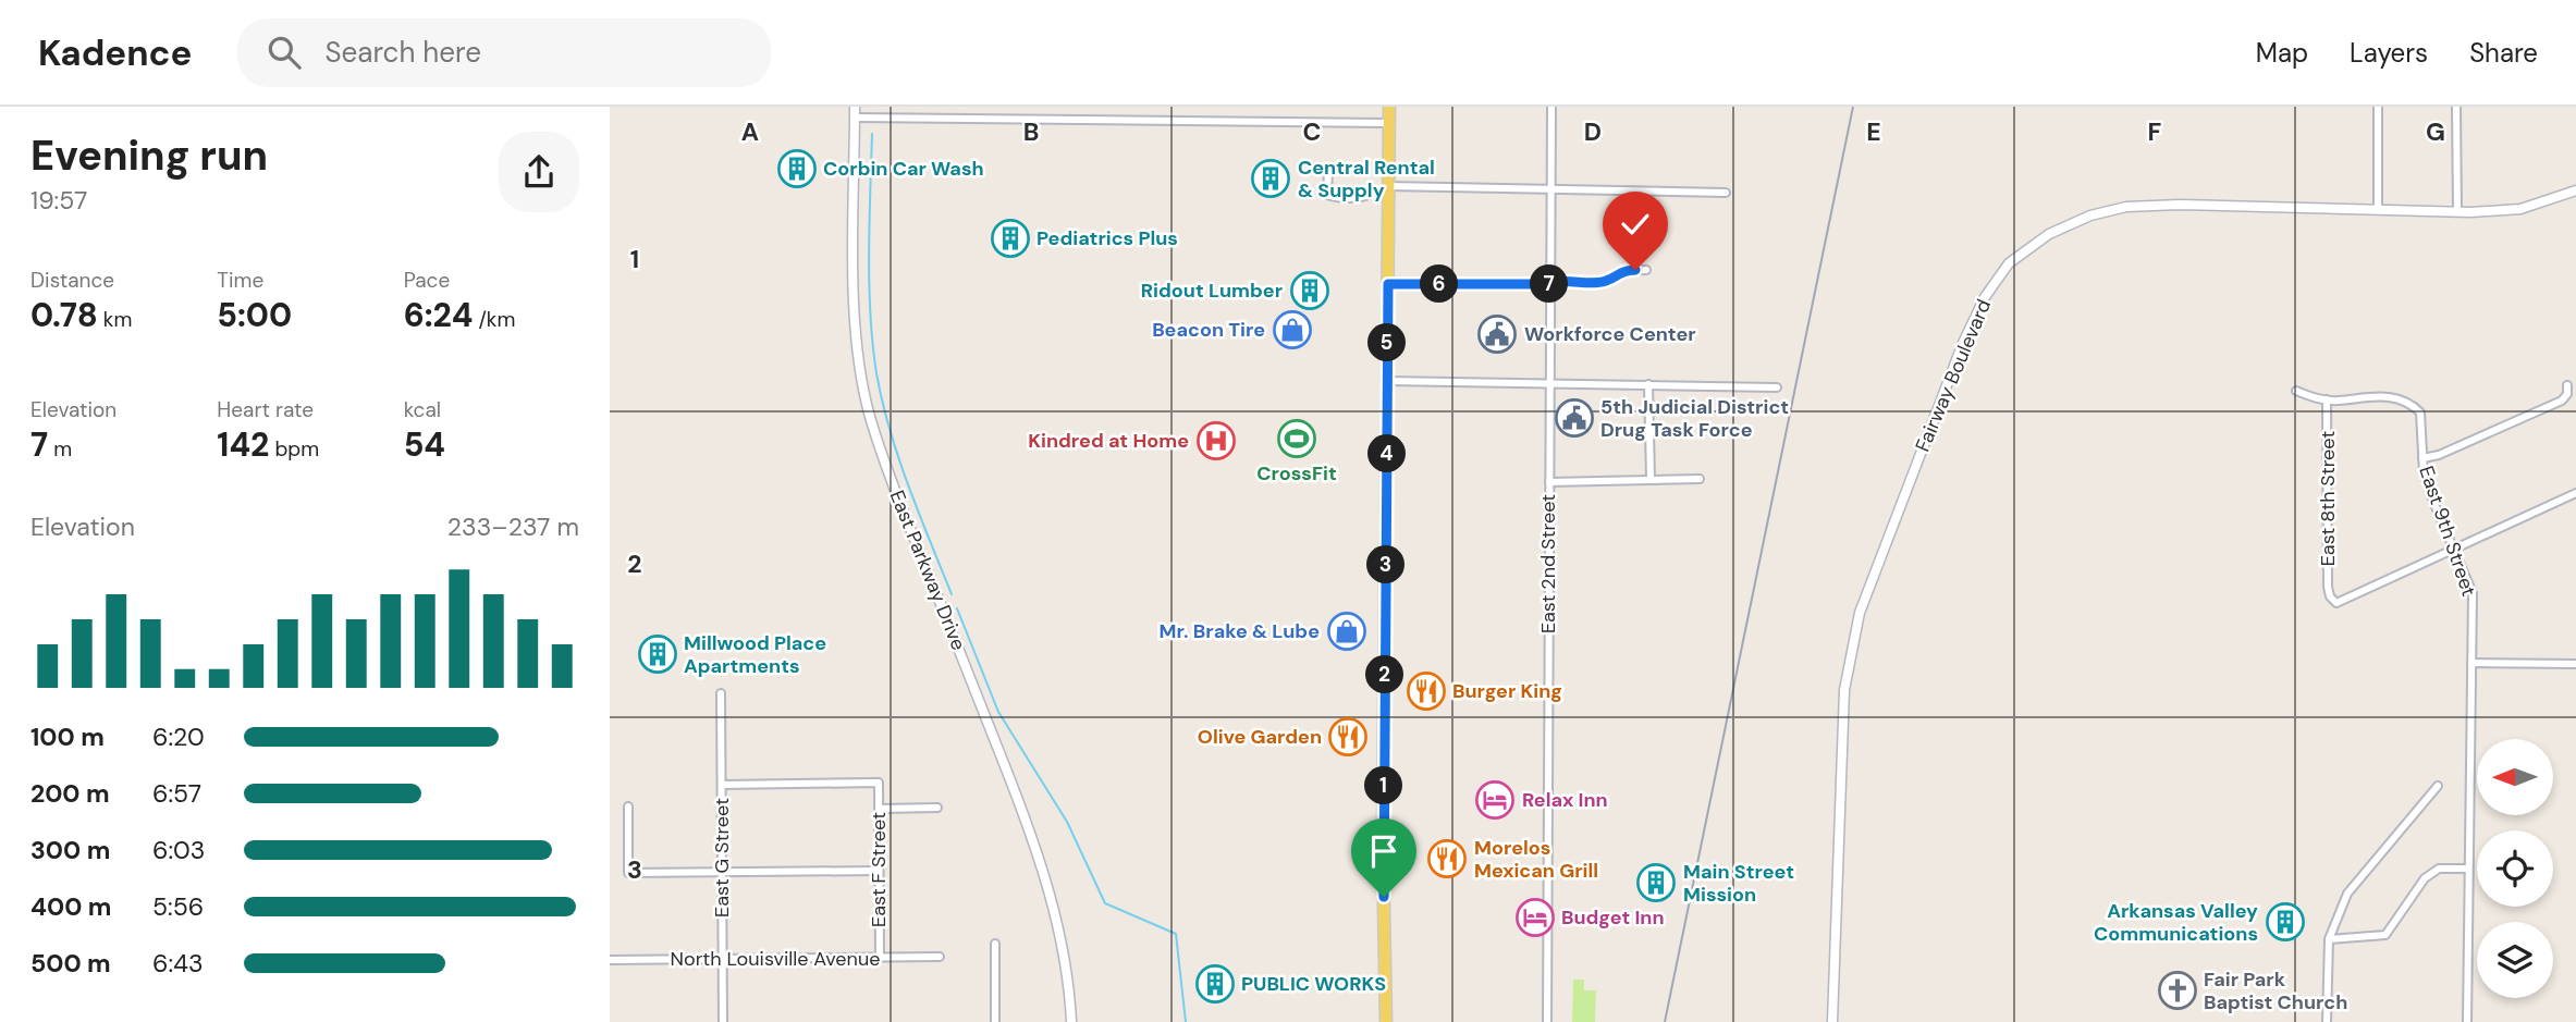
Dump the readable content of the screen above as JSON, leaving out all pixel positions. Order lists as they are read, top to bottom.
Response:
{
  "streets": {
    "street": [
      "Fairway Boulevard",
      "East 8th Street",
      "East 9th Street",
      "East 2nd Street",
      "East Parkway Drive",
      "East G Street",
      "East F Street",
      "North Louisville Avenue"
    ]
  },
  "crossings": [
    ["East 8th Street", "East 9th Street"],
    ["East G Street", "East F Street"],
    ["East G Street", "North Louisville Avenue"],
    ["East F Street", "North Louisville Avenue"]
  ],
  "places": {
    "building": [
      "Corbin Car Wash",
      "Central Rental & Supply",
      "Pediatrics Plus",
      "Ridout Lumber",
      "Millwood Place Apartments",
      "Main Street Mission",
      "Arkansas Valley Communications",
      "PUBLIC WORKS"
    ],
    "shop": ["Beacon Tire", "Mr. Brake & Lube"],
    "public building": ["Workforce Center", "5th Judicial District Drug Task Force"],
    "sports": ["CrossFit"],
    "hospital": ["Kindred at Home"],
    "restaurant": ["Burger King", "Olive Garden", "Morelos Mexican Grill"],
    "hotel": ["Relax Inn", "Budget Inn"],
    "church": ["Fair Park Baptist Church"]
  },
  "north": "left",
  "page": {
    "header": "Kadence",
    "search": "Search here",
    "nav": ["Map", "Layers", "Share"],
    "heading": ["Evening run", "19:57"],
    "stats": [
      ["Distance", "0.78 km"],
      ["Time", "5:00"],
      ["Pace", "6:24 /km"],
      ["Elevation", "7 m"],
      ["Heart rate", "142 bpm"],
      ["kcal", "54"]
    ],
    "pins": [
      "6",
      "7",
      "5",
      "4",
      "3",
      "2",
      "1"
    ],
    "chart": ["Elevation", "233–237 m"],
    "list": [
      {
        "name": "100 m",
        "note": "6:20"
      },
      {
        "name": "200 m",
        "note": "6:57"
      },
      {
        "name": "300 m",
        "note": "6:03"
      },
      {
        "name": "400 m",
        "note": "5:56"
      },
      {
        "name": "500 m",
        "note": "6:43"
      }
    ]
  },
  "grid": {
    "columns": [
      "A",
      "B",
      "C",
      "D",
      "E",
      "F",
      "G"
    ],
    "rows": ["1", "2", "3"]
  }
}
